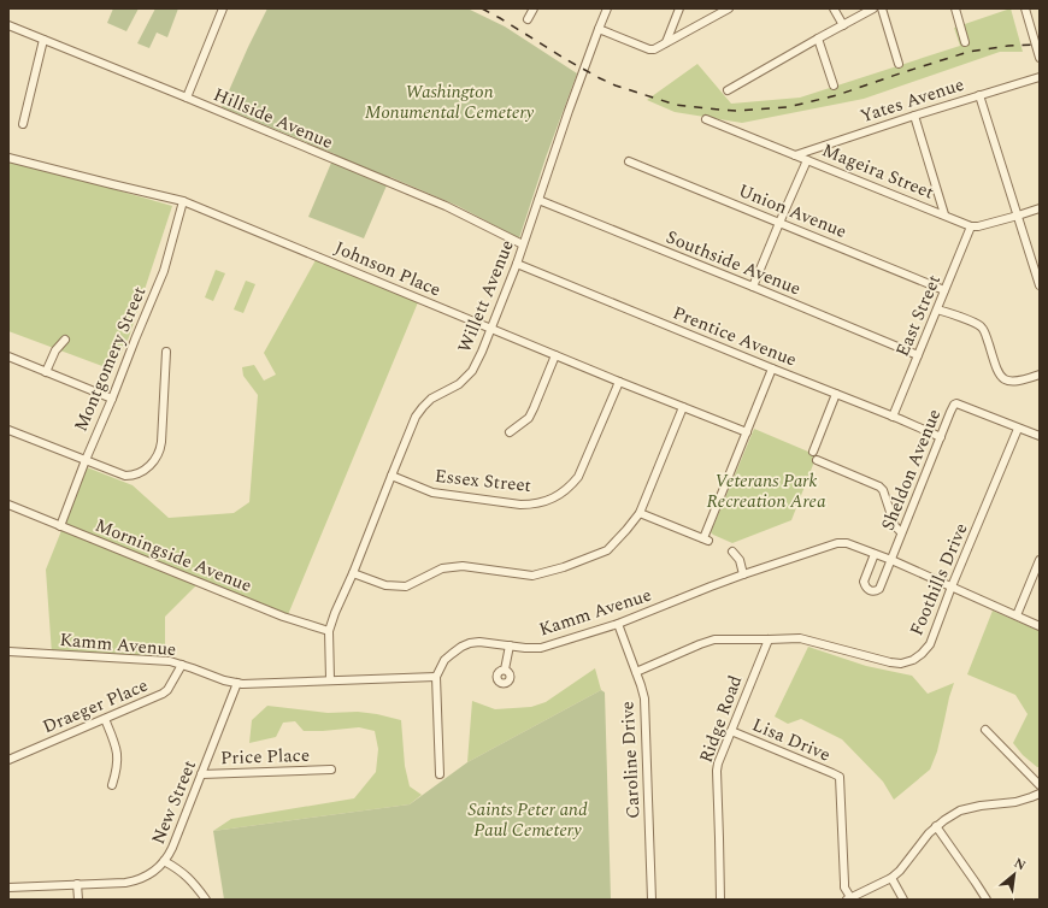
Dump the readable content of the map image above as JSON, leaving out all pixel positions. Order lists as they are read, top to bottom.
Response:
{
  "streets": {
    "street": [
      "Yates Avenue",
      "Hillside Avenue",
      "Mageira Street",
      "Union Avenue",
      "Southside Avenue",
      "Johnson Place",
      "Willett Avenue",
      "East Street",
      "Prentice Avenue",
      "Montgomery Street",
      "Sheldon Avenue",
      "Essex Street",
      "Morningside Avenue",
      "Foothills Drive",
      "Kamm Avenue",
      "Draeger Place",
      "Ridge Road",
      "Lisa Drive",
      "Price Place",
      "Caroline Drive",
      "New Street"
    ]
  },
  "crossings": [
    ["Yates Avenue", "Mageira Street"],
    ["Hillside Avenue", "Willett Avenue"],
    ["Mageira Street", "East Street"],
    ["Union Avenue", "East Street"],
    ["Southside Avenue", "Willett Avenue"],
    ["Southside Avenue", "East Street"],
    ["Johnson Place", "Willett Avenue"],
    ["Johnson Place", "Montgomery Street"],
    ["Johnson Place", "Essex Street"],
    ["Willett Avenue", "Prentice Avenue"],
    ["Willett Avenue", "Essex Street"],
    ["Willett Avenue", "Morningside Avenue"],
    ["Willett Avenue", "Kamm Avenue"],
    ["East Street", "Prentice Avenue"],
    ["Prentice Avenue", "Sheldon Avenue"],
    ["Montgomery Street", "Morningside Avenue"],
    ["Sheldon Avenue", "Foothills Drive"],
    ["Sheldon Avenue", "Kamm Avenue"],
    ["Foothills Drive", "Kamm Avenue"],
    ["Foothills Drive", "Ridge Road"],
    ["Foothills Drive", "Caroline Drive"],
    ["Kamm Avenue", "Draeger Place"],
    ["Kamm Avenue", "Caroline Drive"],
    ["Kamm Avenue", "New Street"],
    ["Ridge Road", "Lisa Drive"],
    ["Price Place", "New Street"]
  ],
  "parks": ["Washington Monumental Cemetery", "Veterans Park Recreation Area", "Saints Peter and Paul Cemetery"],
  "north": "top right"
}
